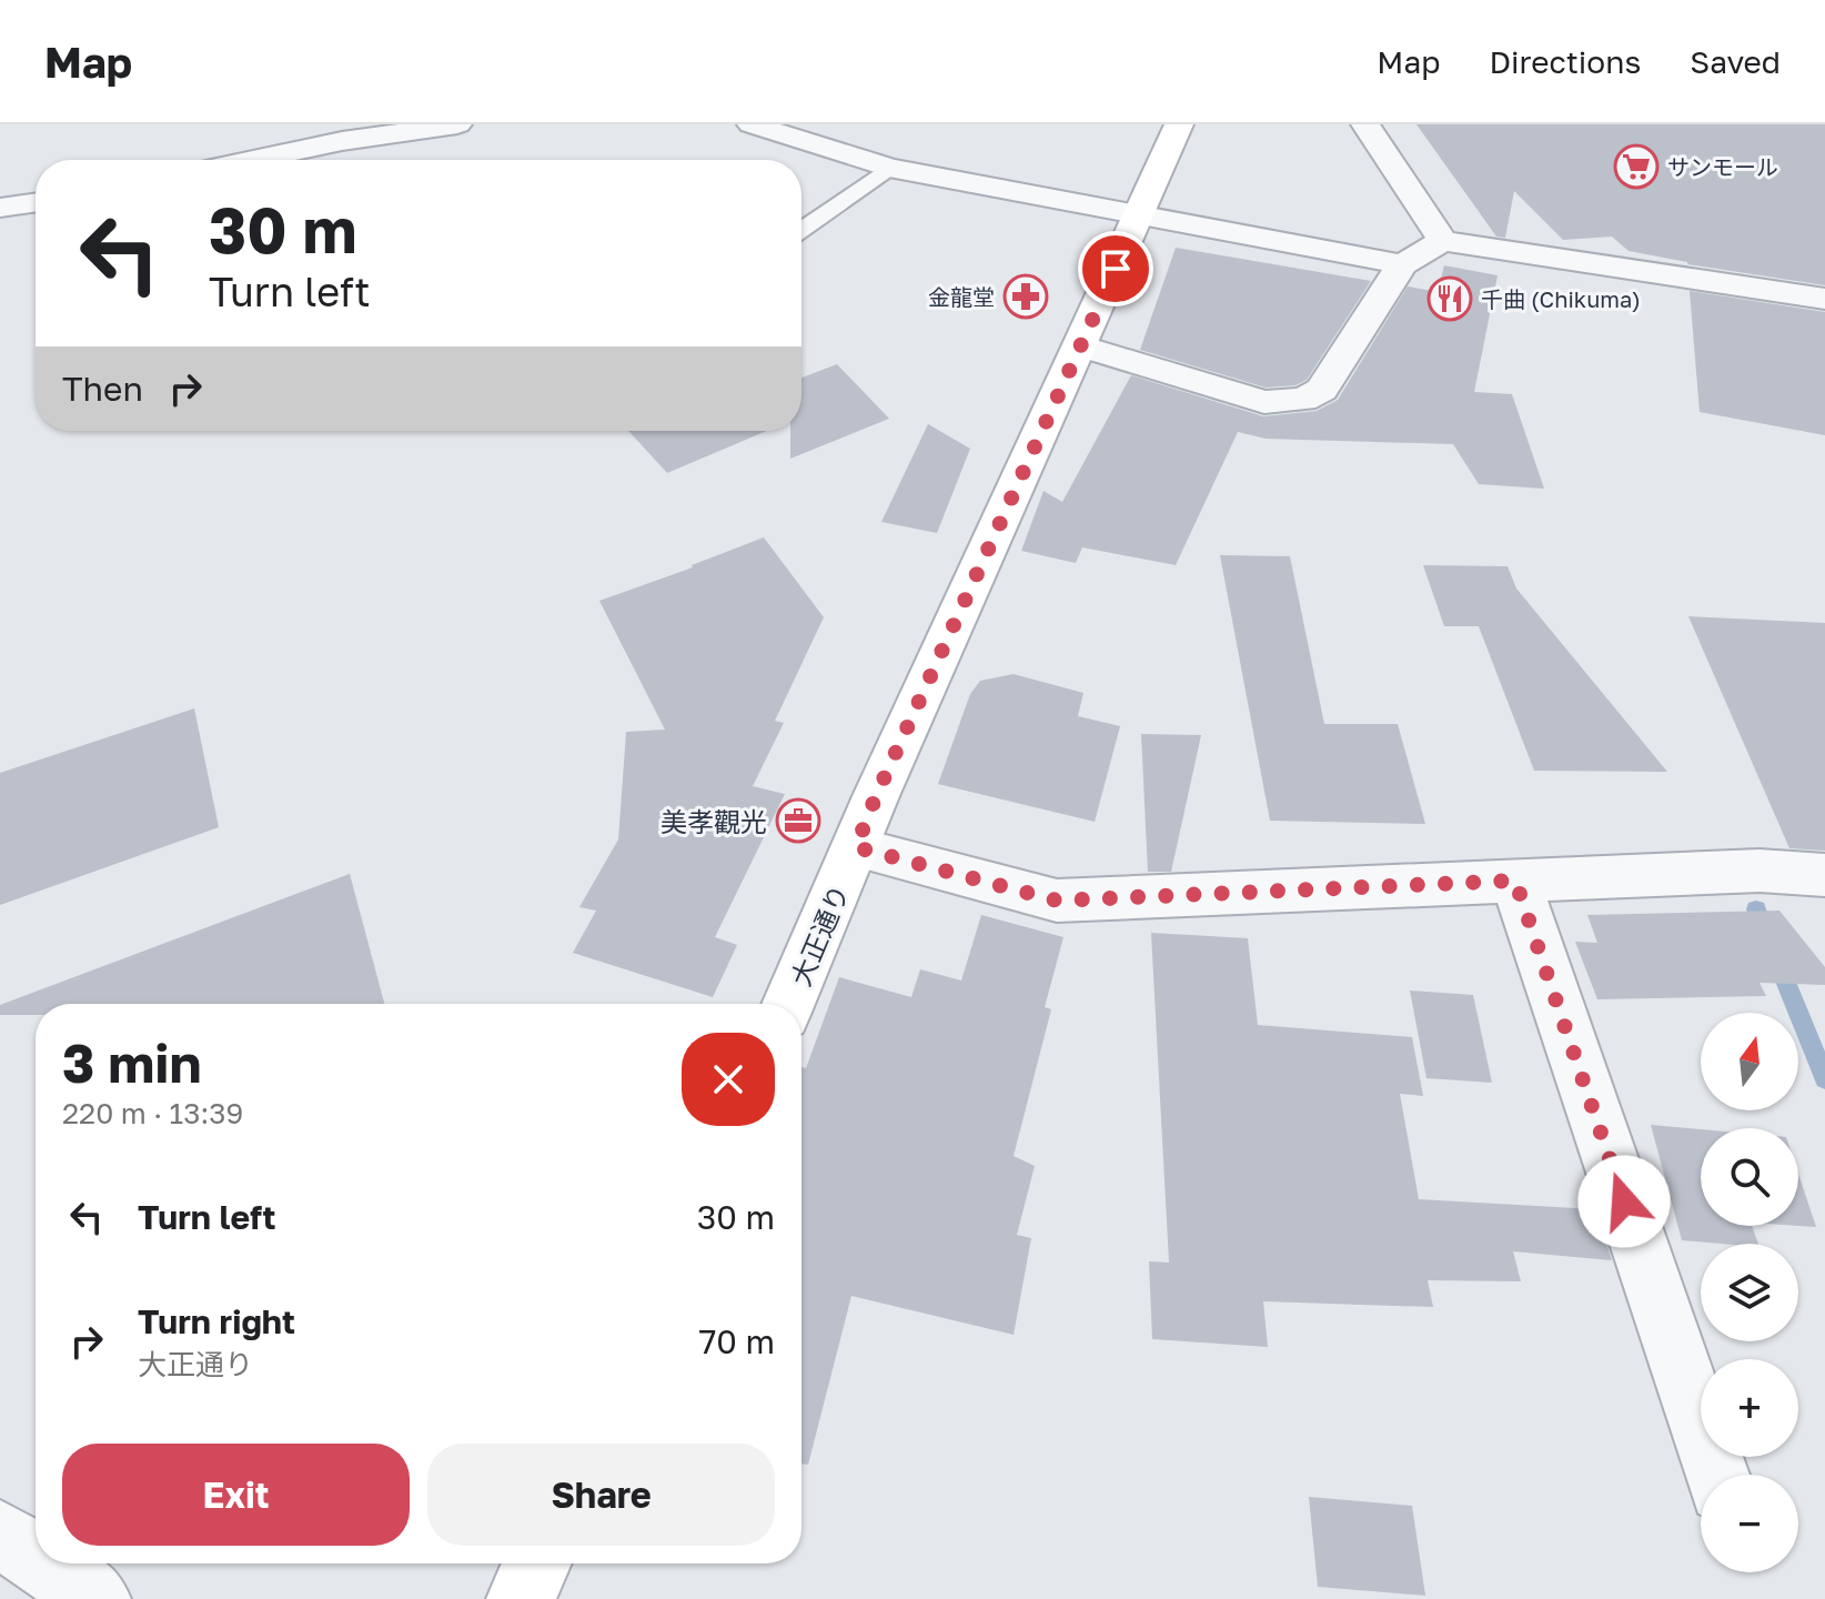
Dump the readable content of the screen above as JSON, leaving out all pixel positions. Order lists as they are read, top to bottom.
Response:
{
  "streets": {
    "street": ["大正通り"]
  },
  "places": {
    "supermarket": ["サンモール"],
    "pharmacy": ["金龍堂"],
    "restaurant": ["千曲 (Chikuma)"],
    "office": ["美孝觀光"]
  },
  "north": "top",
  "page": {
    "header": "Map",
    "nav": ["Map", "Directions", "Saved"],
    "turn": ["30 m", "Turn left"],
    "then": "Then",
    "heading": ["3 min", "220 m · 13:39"],
    "map_buttons": ["+", "−"],
    "list": [
      {
        "name": "Turn left",
        "value": "30 m"
      },
      {
        "name": "Turn right",
        "note": "大正通り",
        "value": "70 m"
      }
    ],
    "buttons": ["Exit", "Share"]
  }
}
